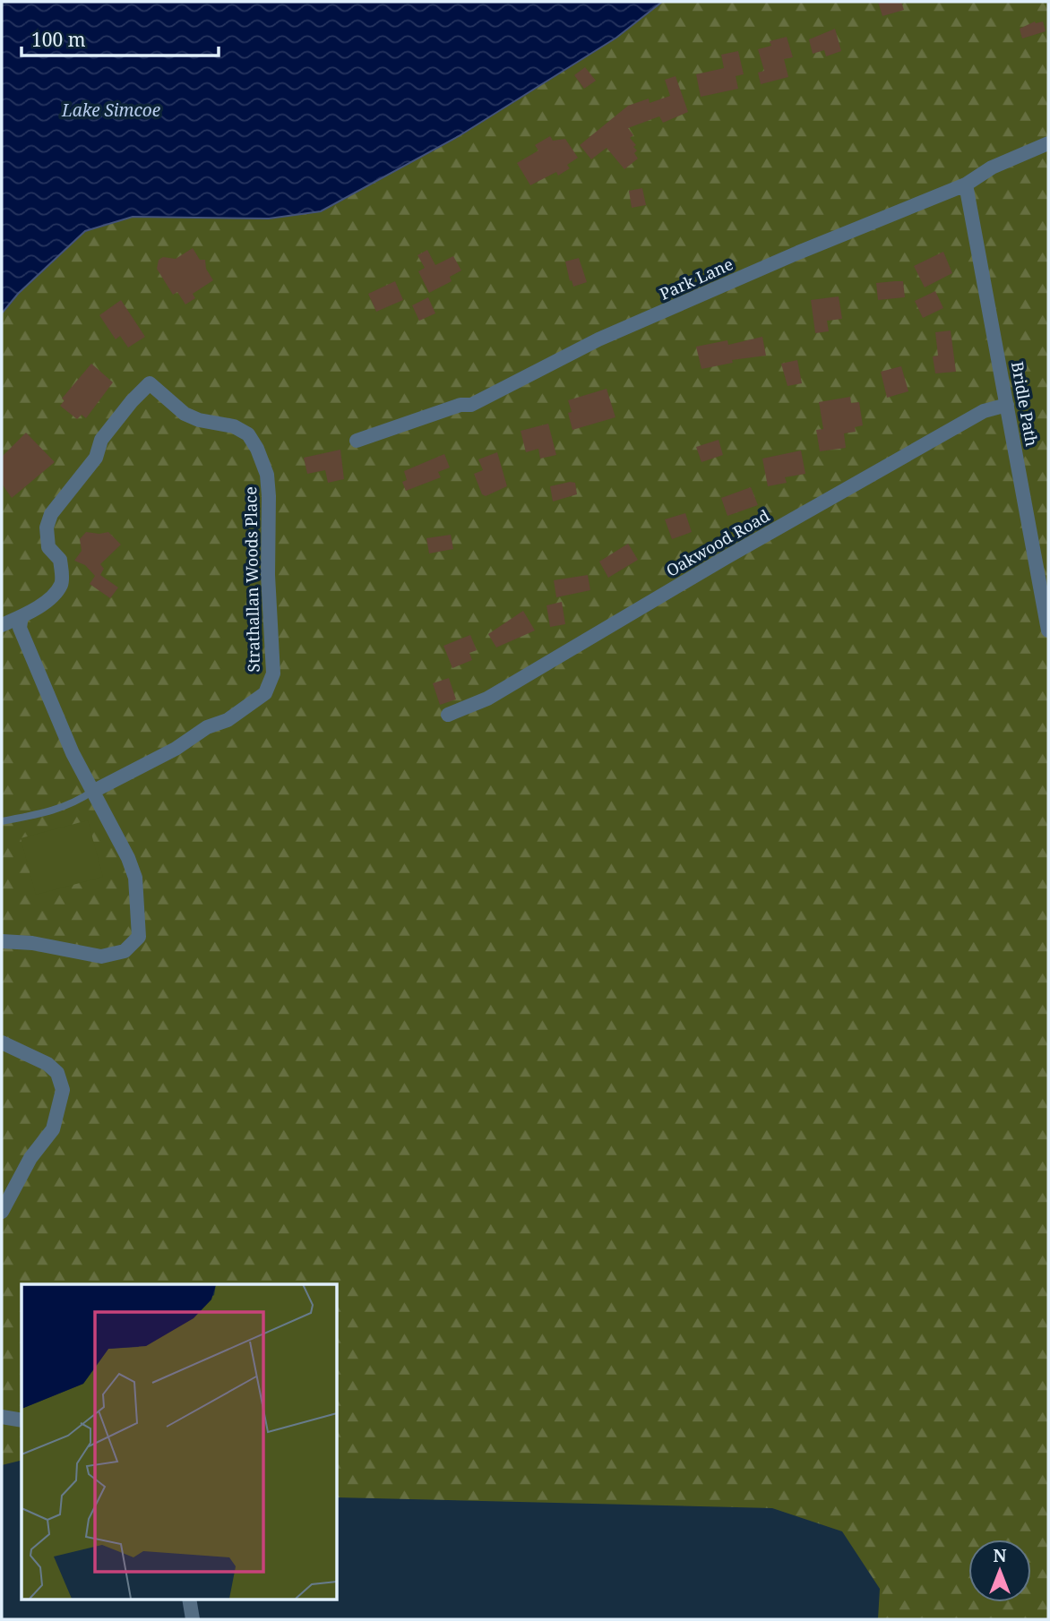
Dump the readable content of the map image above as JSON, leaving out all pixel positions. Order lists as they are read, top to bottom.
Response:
{
  "streets": {
    "street": [
      "Park Lane",
      "Bridle Path",
      "Oakwood Road",
      "Strathallan Woods Place"
    ]
  },
  "crossings": [
    ["Park Lane", "Bridle Path"],
    ["Bridle Path", "Oakwood Road"]
  ],
  "water": ["Lake Simcoe"],
  "scale_bar": "100 m",
  "north": "top"
}
